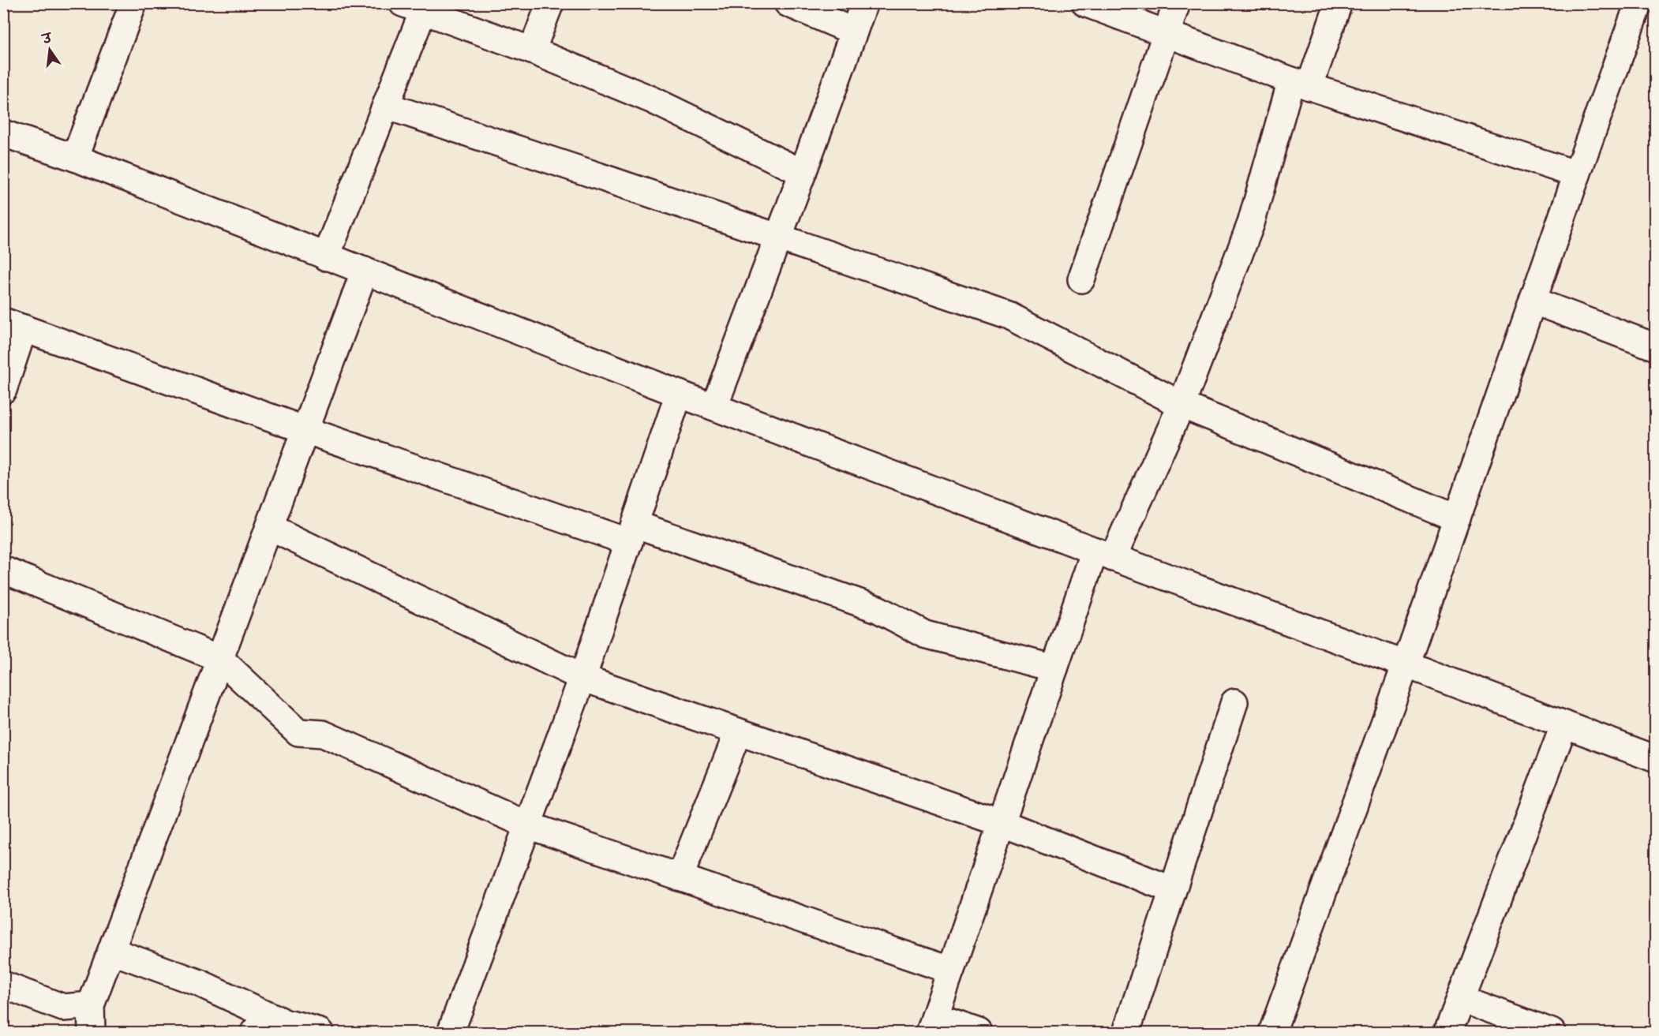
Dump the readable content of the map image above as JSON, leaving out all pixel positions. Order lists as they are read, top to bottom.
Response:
{
  "north": "top"
}
